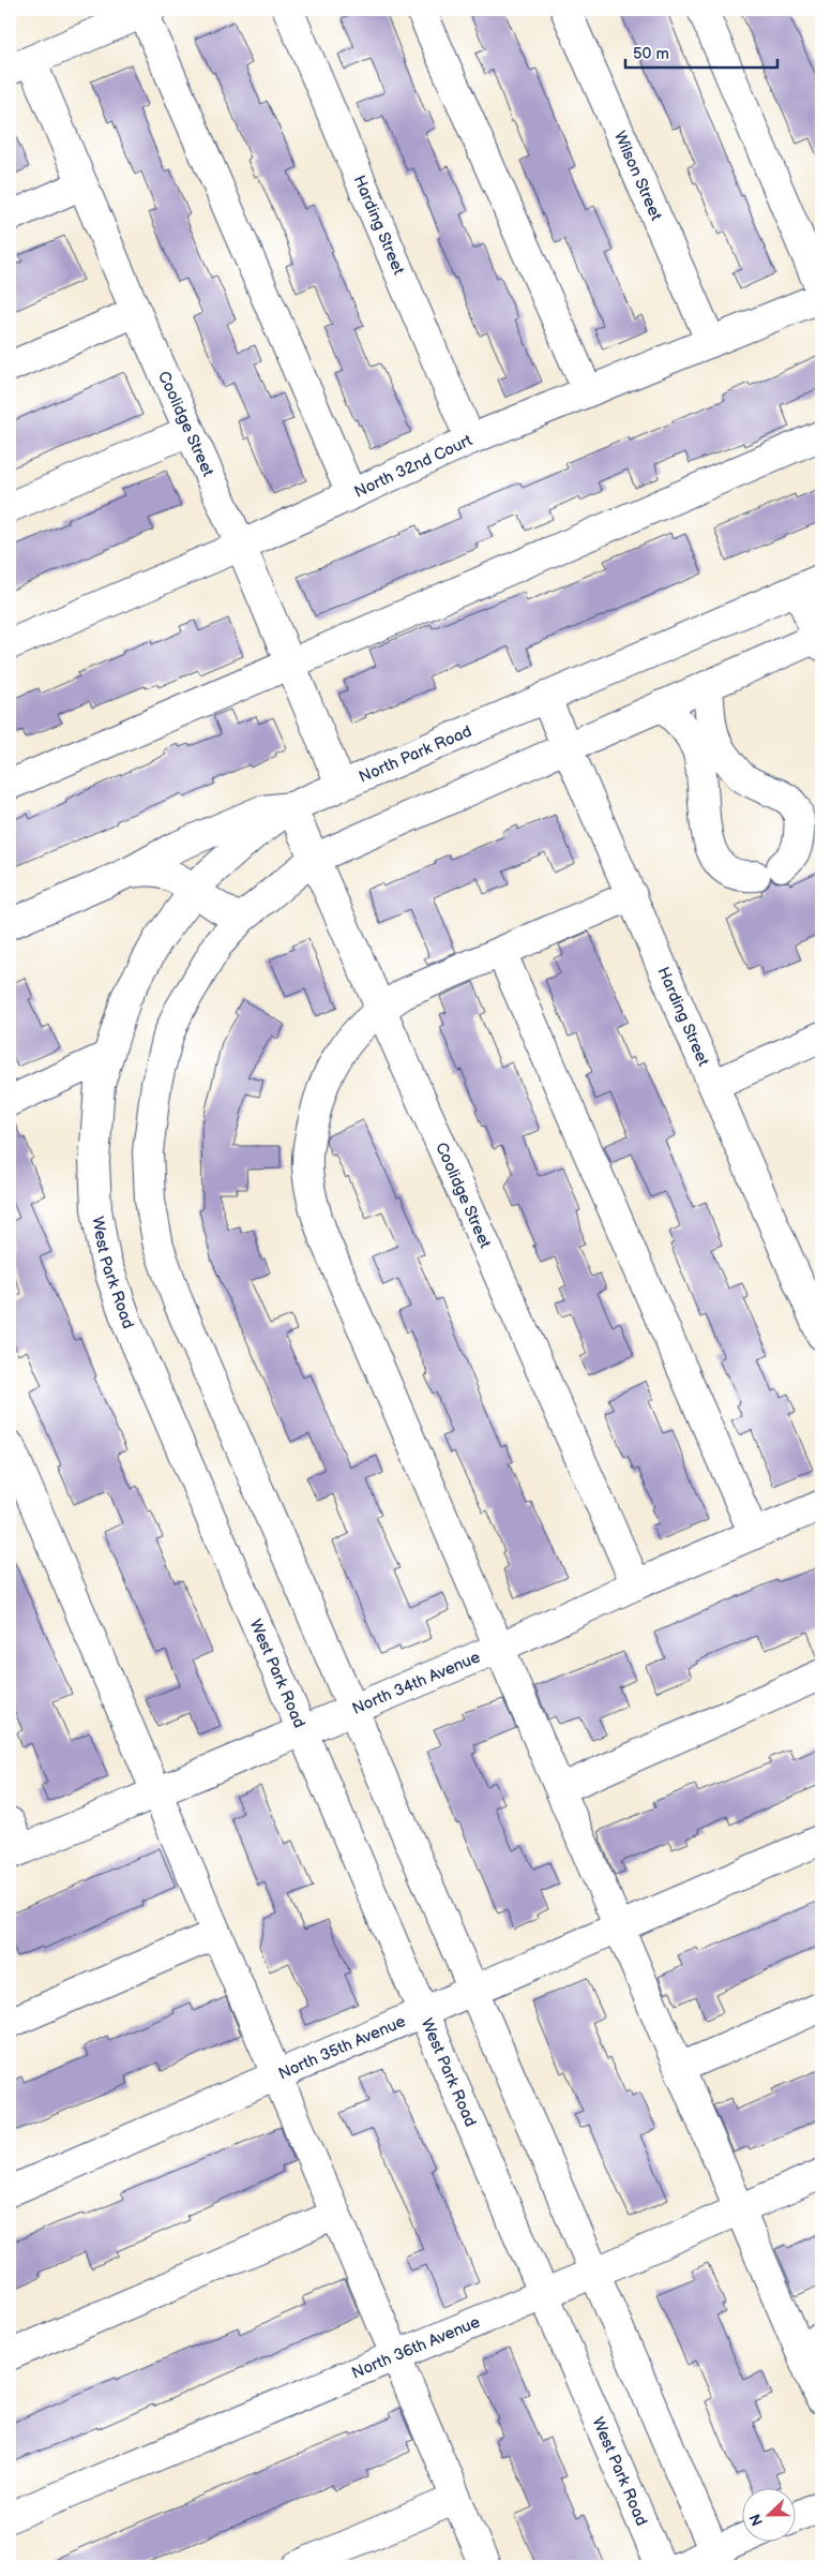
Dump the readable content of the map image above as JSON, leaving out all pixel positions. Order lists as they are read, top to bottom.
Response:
{
  "streets": {
    "street": [
      "Wilson Street",
      "Harding Street",
      "Coolidge Street",
      "North 32nd Court",
      "North Park Road",
      "West Park Road",
      "North 34th Avenue",
      "North 35th Avenue",
      "North 36th Avenue"
    ]
  },
  "crossings": [
    ["Wilson Street", "North 32nd Court"],
    ["Harding Street", "North 32nd Court"],
    ["Harding Street", "North Park Road"],
    ["Coolidge Street", "North 32nd Court"],
    ["Coolidge Street", "North Park Road"],
    ["Coolidge Street", "West Park Road"],
    ["Coolidge Street", "North 34th Avenue"],
    ["North Park Road", "West Park Road"],
    ["West Park Road", "North 34th Avenue"],
    ["West Park Road", "North 35th Avenue"],
    ["West Park Road", "North 36th Avenue"]
  ],
  "scale_bar": "50 m",
  "north": "left"
}
